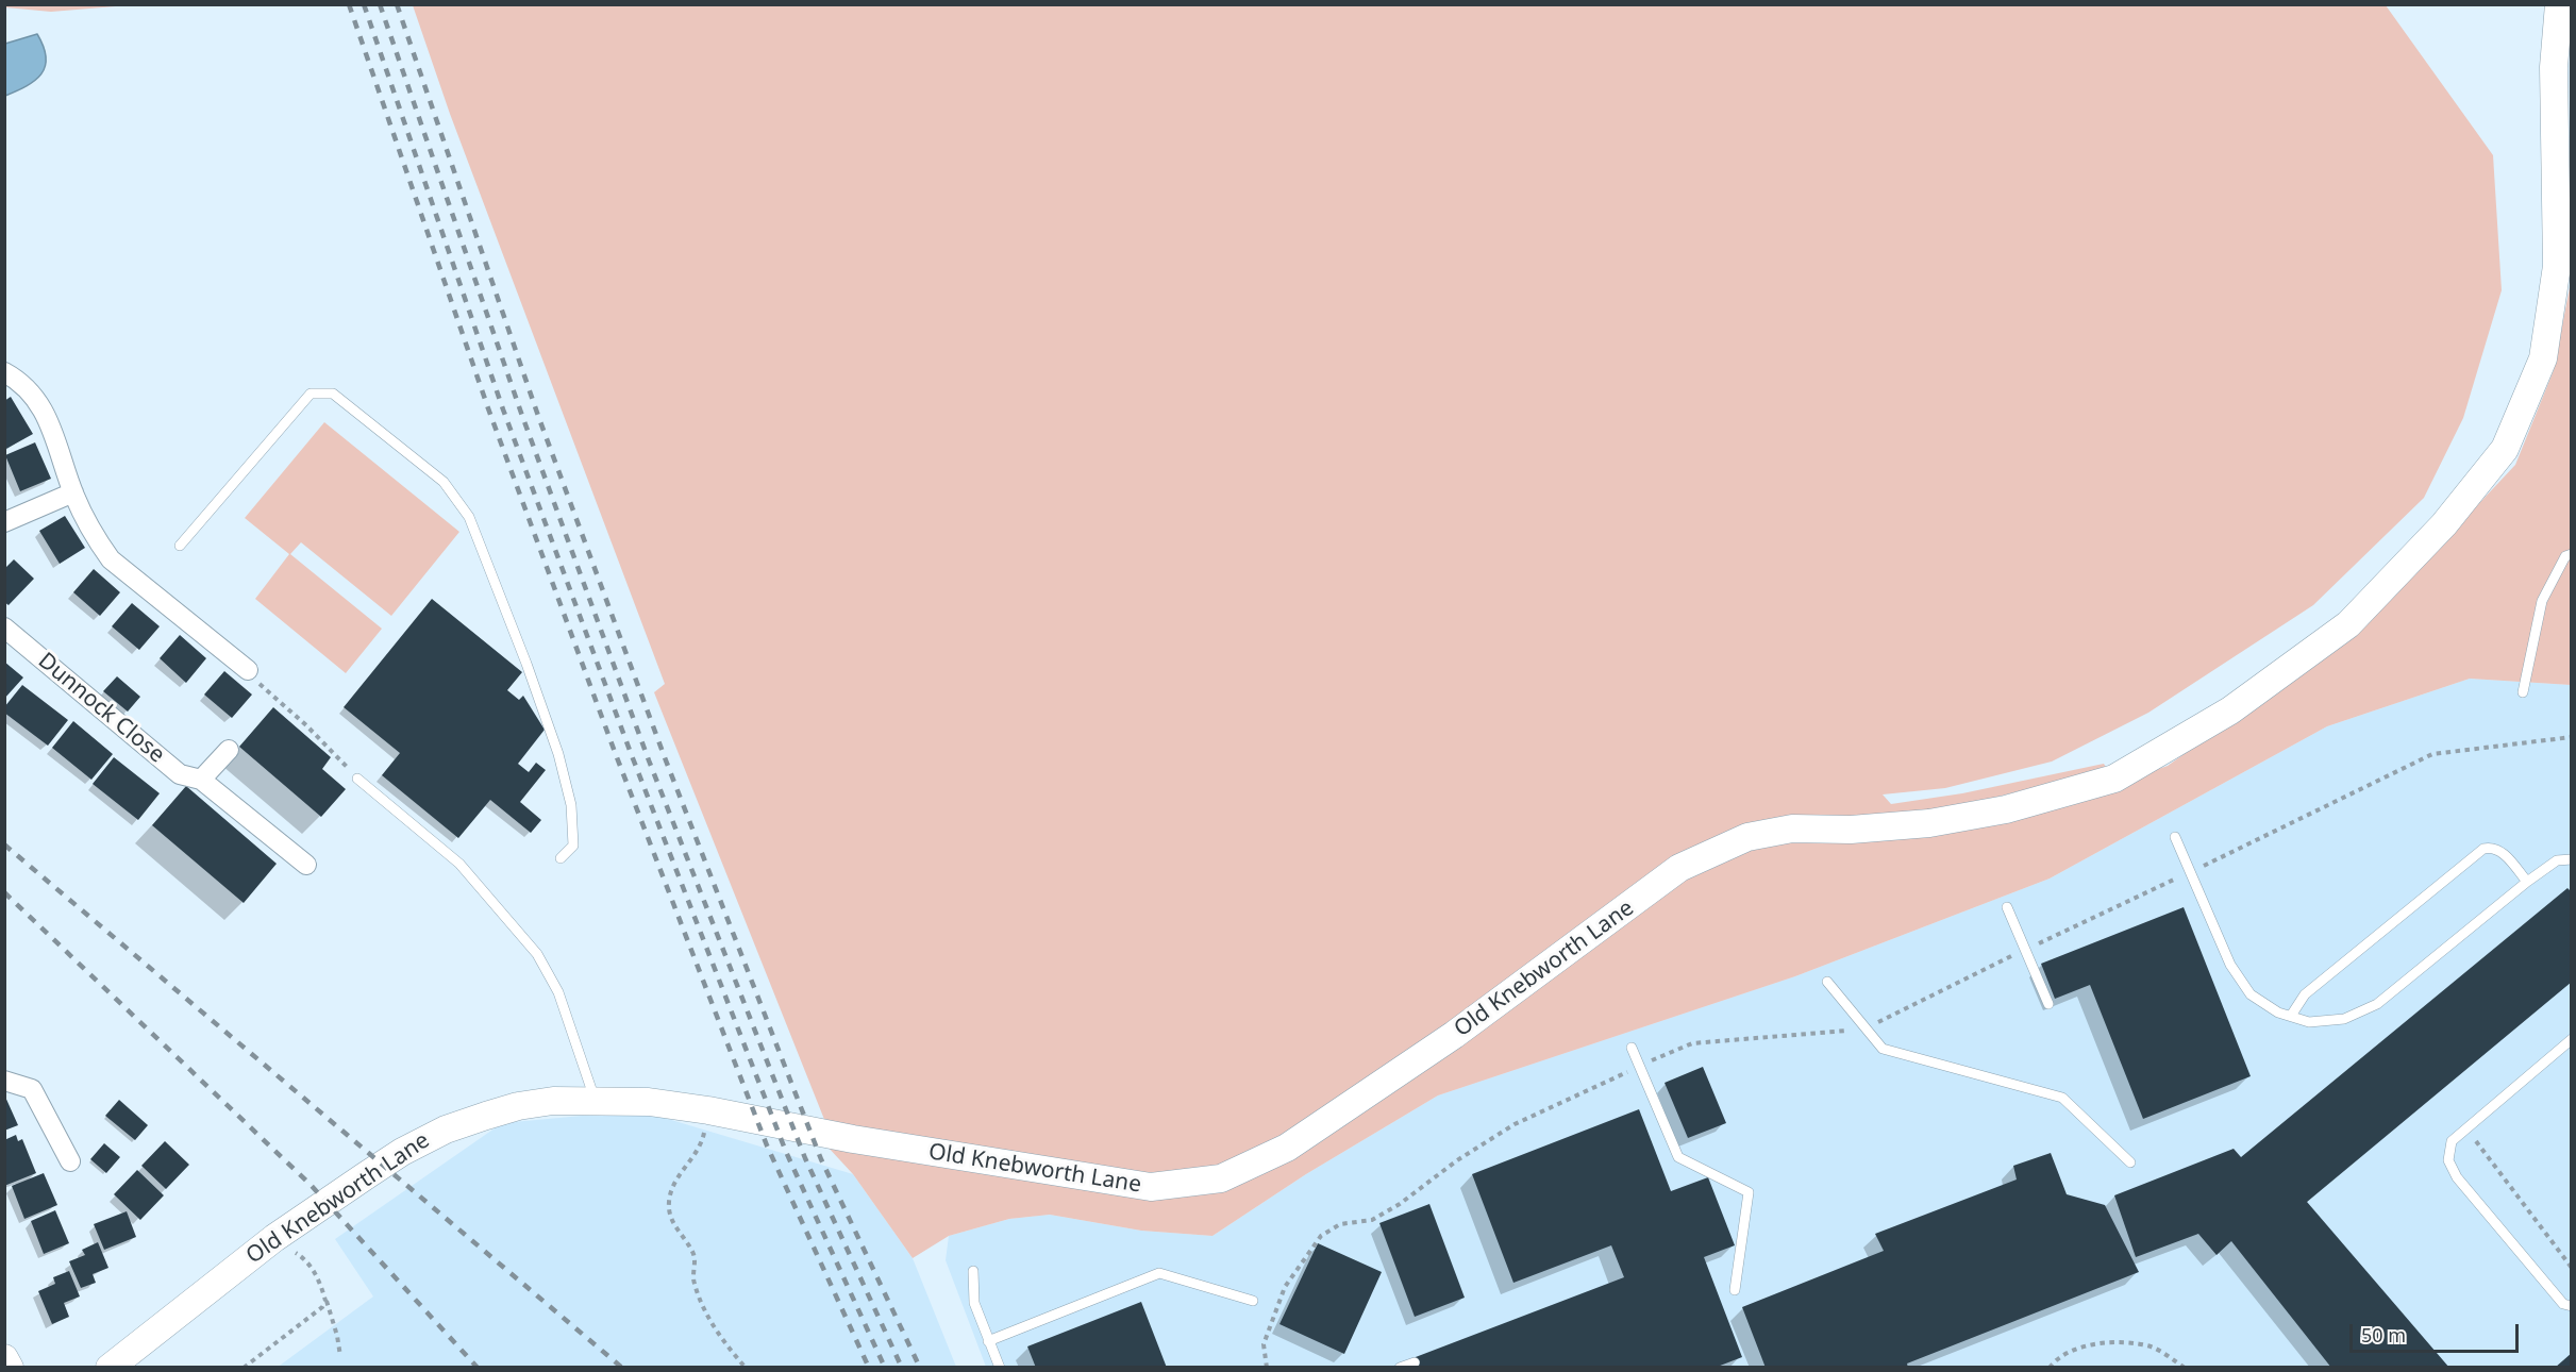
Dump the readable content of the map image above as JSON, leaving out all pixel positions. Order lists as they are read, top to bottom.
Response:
{
  "streets": {
    "street": ["Dunnock Close", "Old Knebworth Lane"]
  },
  "scale_bar": "50 m"
}
